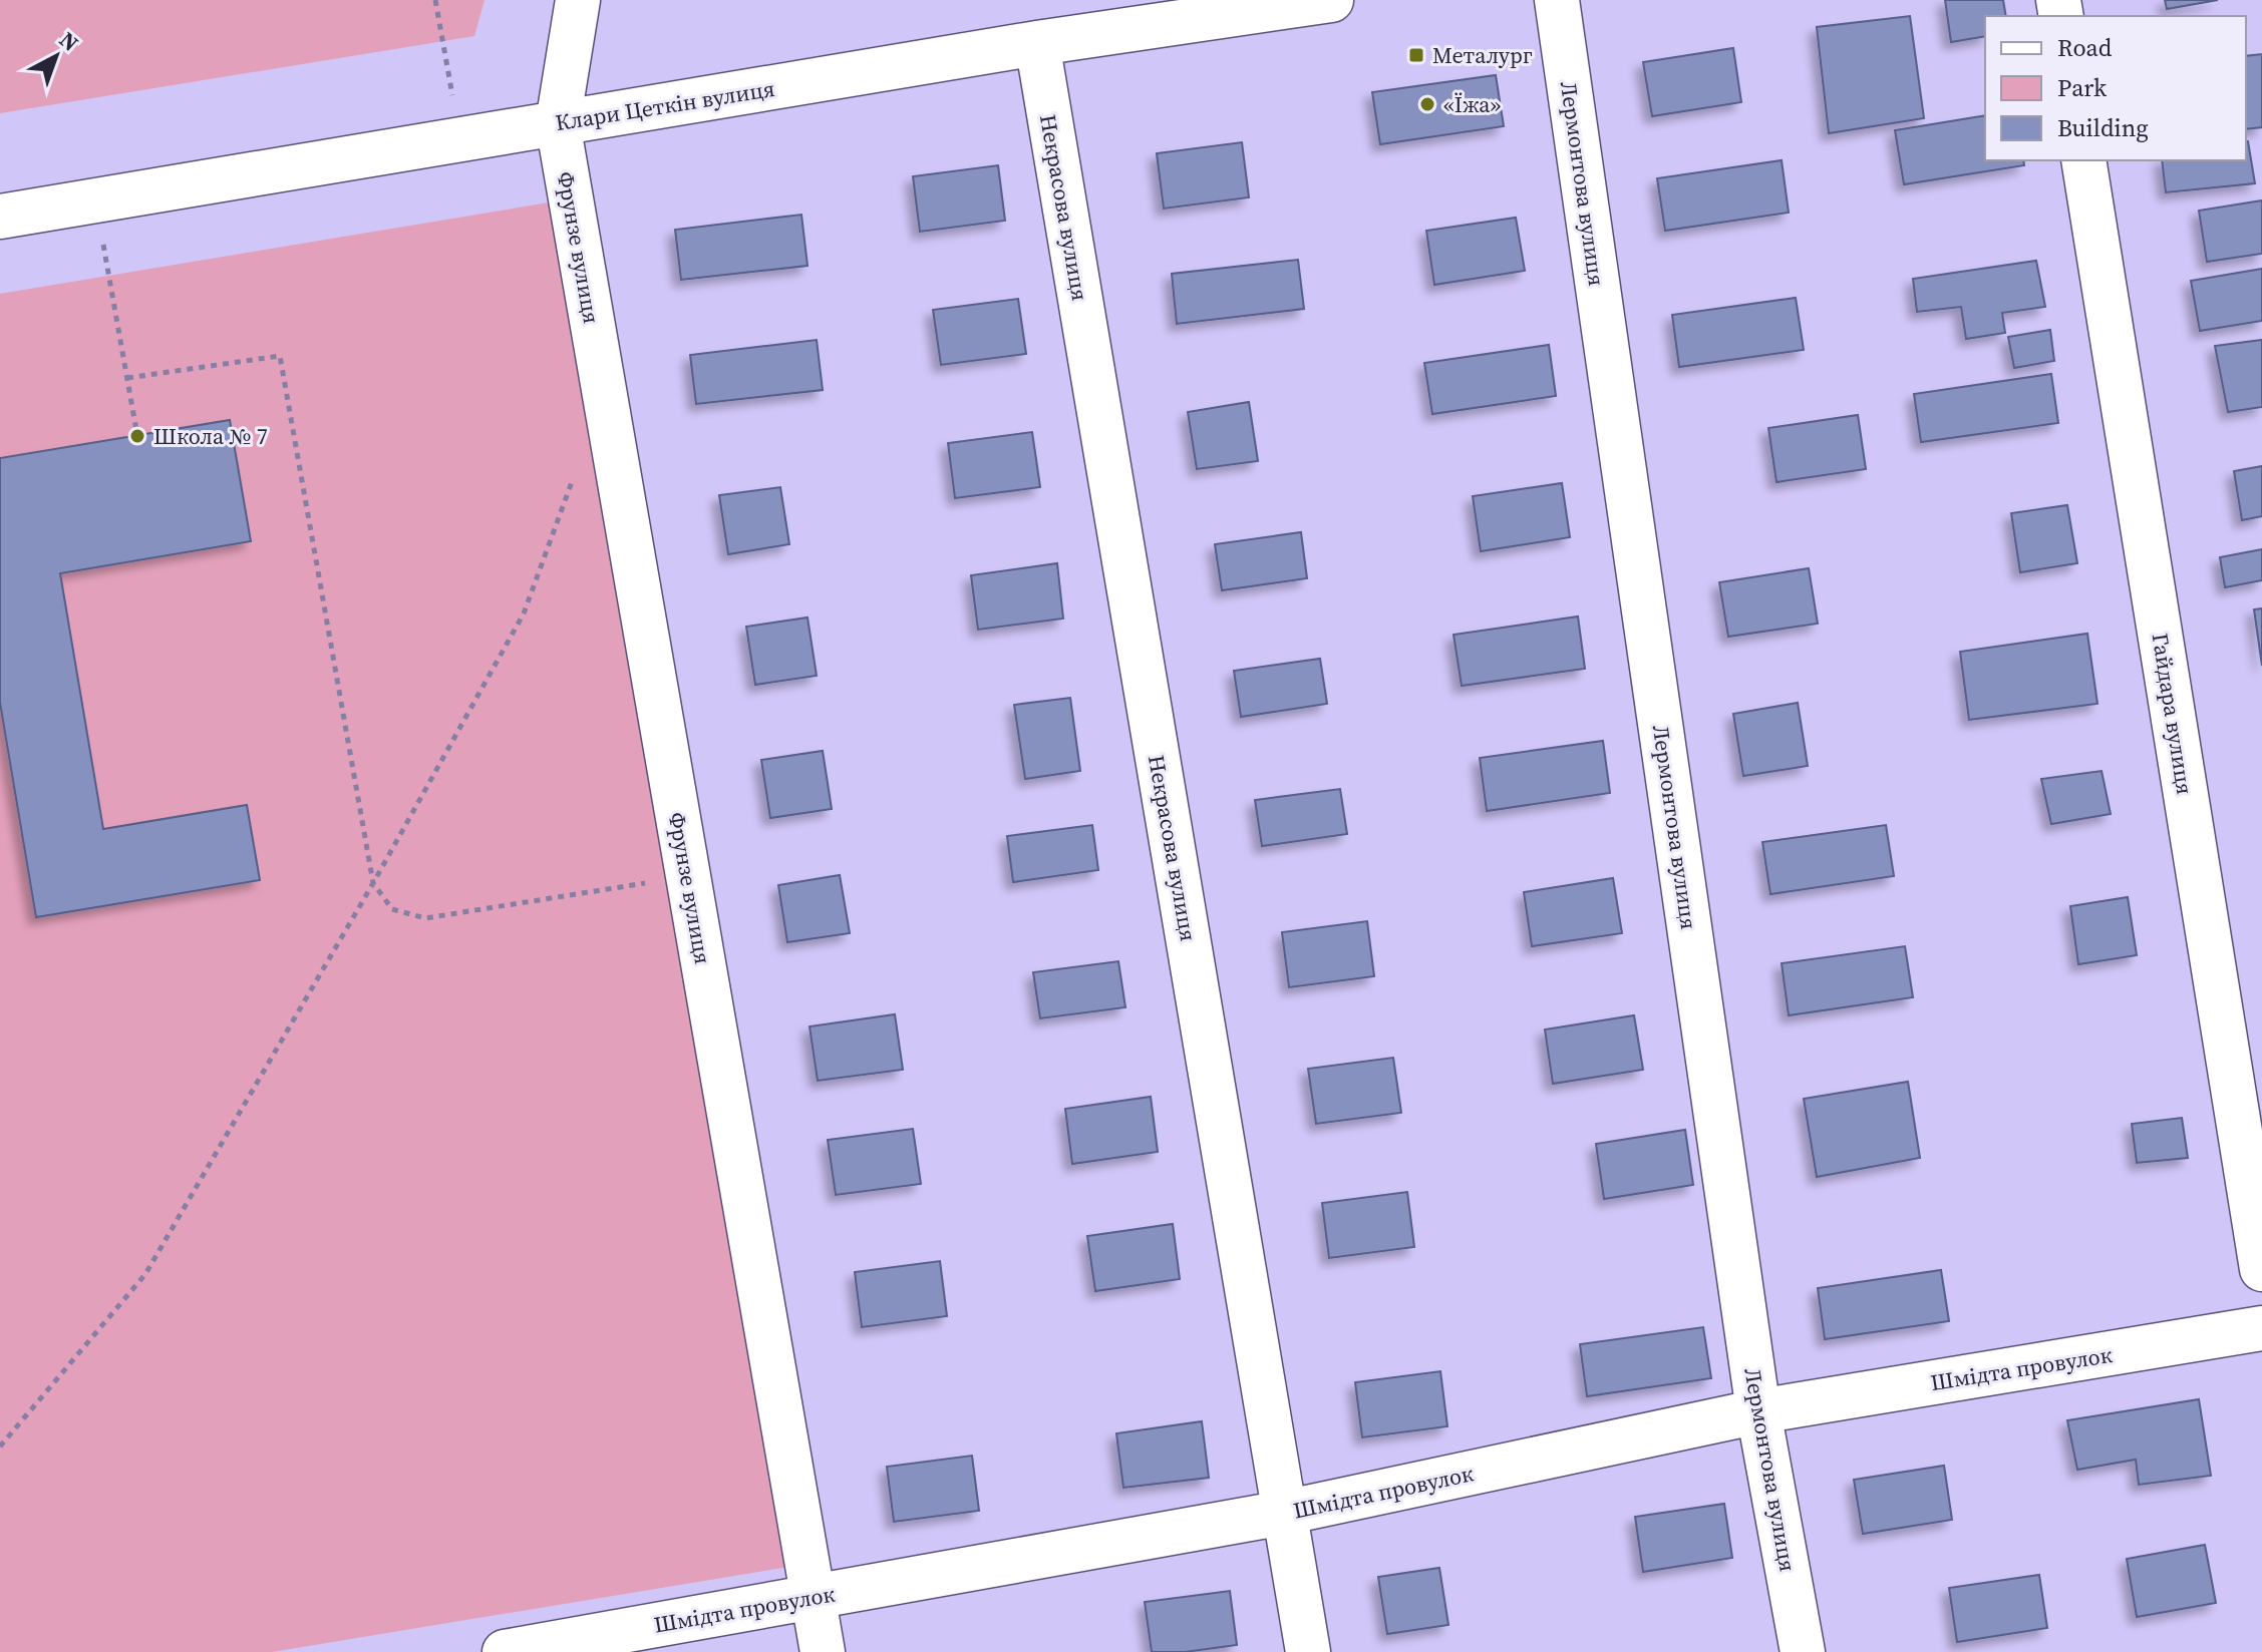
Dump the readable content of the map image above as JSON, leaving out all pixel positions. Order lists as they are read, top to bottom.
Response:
{
  "streets": {
    "street": [
      "Клари Цеткін вулиця",
      "Лермонтова вулиця",
      "Некрасова вулиця",
      "Фрунзе вулиця",
      "Гайдара вулиця",
      "Шмідта провулок"
    ]
  },
  "crossings": [
    ["Клари Цеткін вулиця", "Некрасова вулиця"],
    ["Клари Цеткін вулиця", "Фрунзе вулиця"],
    ["Лермонтова вулиця", "Шмідта провулок"],
    ["Некрасова вулиця", "Шмідта провулок"],
    ["Фрунзе вулиця", "Шмідта провулок"]
  ],
  "places": {
    "transit": ["Металург"],
    "other": ["«Їжа»", "Школа № 7"]
  },
  "legend": ["Road", "Park", "Building"],
  "north": "top right"
}
